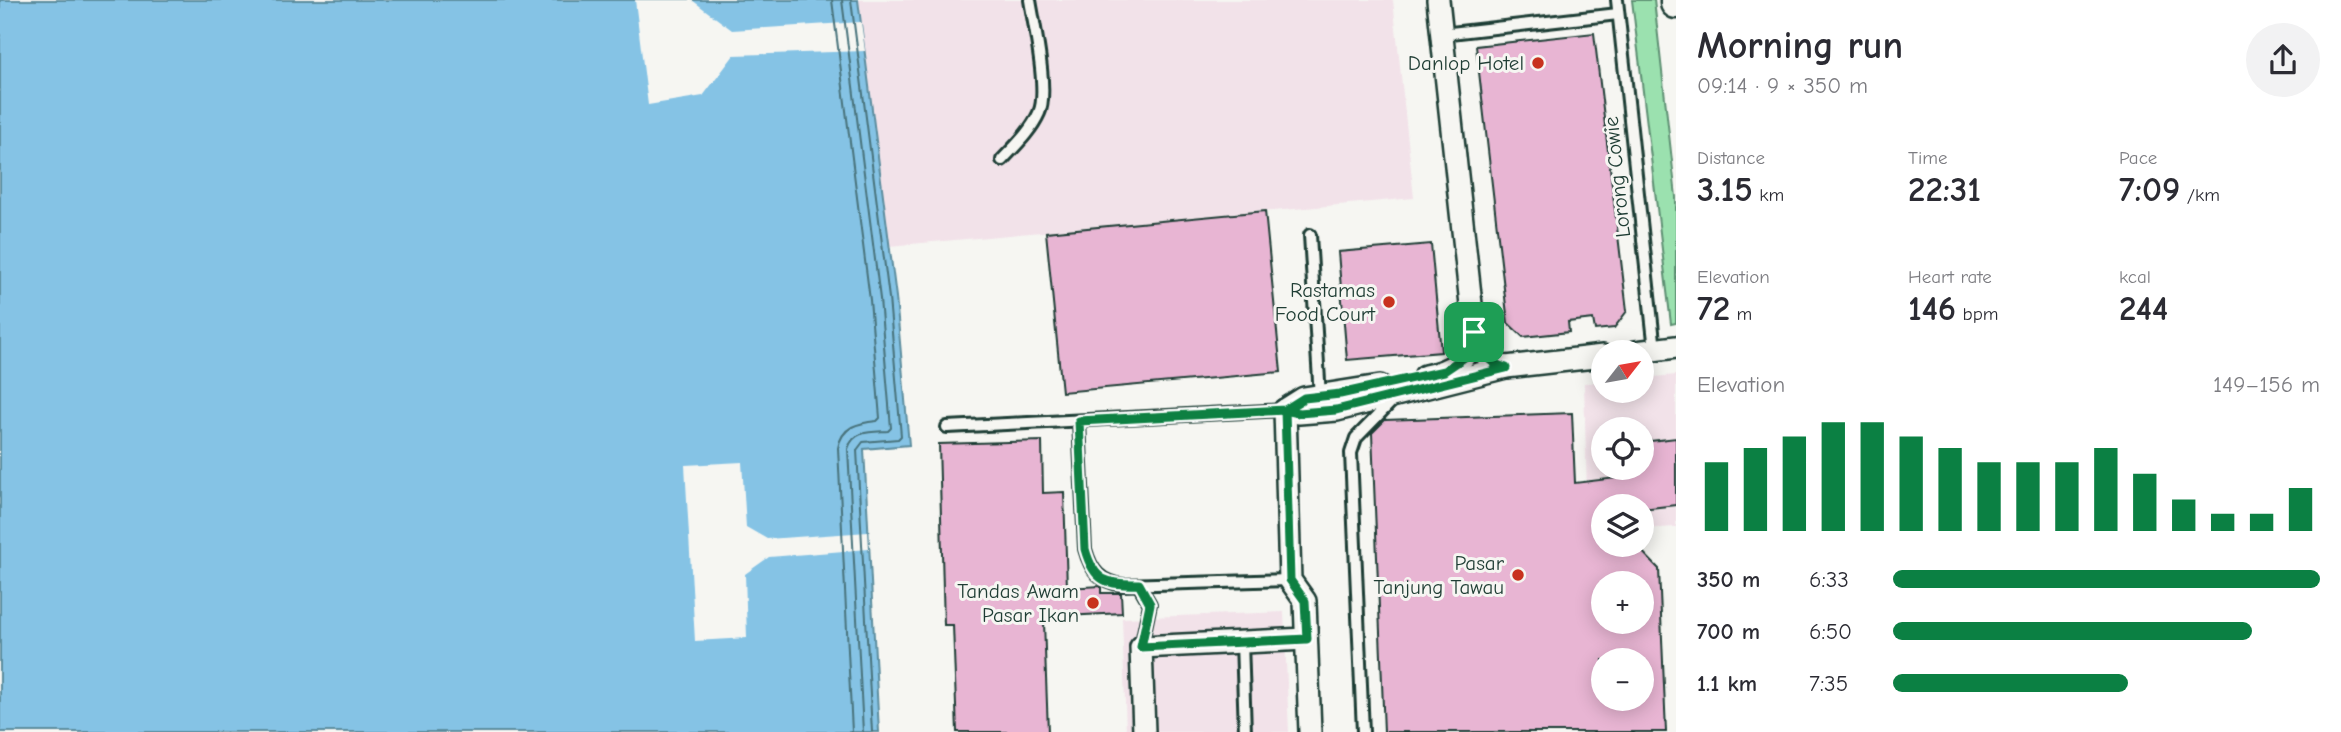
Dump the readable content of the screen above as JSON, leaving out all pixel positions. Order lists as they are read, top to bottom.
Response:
{
  "streets": {
    "lane": ["Lorong Cowie"]
  },
  "places": [
    "Danlop Hotel",
    "Rastamas Food Court",
    "Pasar Tanjung Tawau",
    "Tandas Awam Pasar Ikan"
  ],
  "north": "top right",
  "page": {
    "heading": ["Morning run", "09:14 · 9 × 350 m"],
    "stats": [
      ["Distance", "3.15 km"],
      ["Time", "22:31"],
      ["Pace", "7:09 /km"],
      ["Elevation", "72 m"],
      ["Heart rate", "146 bpm"],
      ["kcal", "244"]
    ],
    "map_buttons": ["+", "−"],
    "chart": ["Elevation", "149–156 m"],
    "list": [
      {
        "name": "350 m",
        "note": "6:33"
      },
      {
        "name": "700 m",
        "note": "6:50"
      },
      {
        "name": "1.1 km",
        "note": "7:35"
      }
    ]
  }
}
